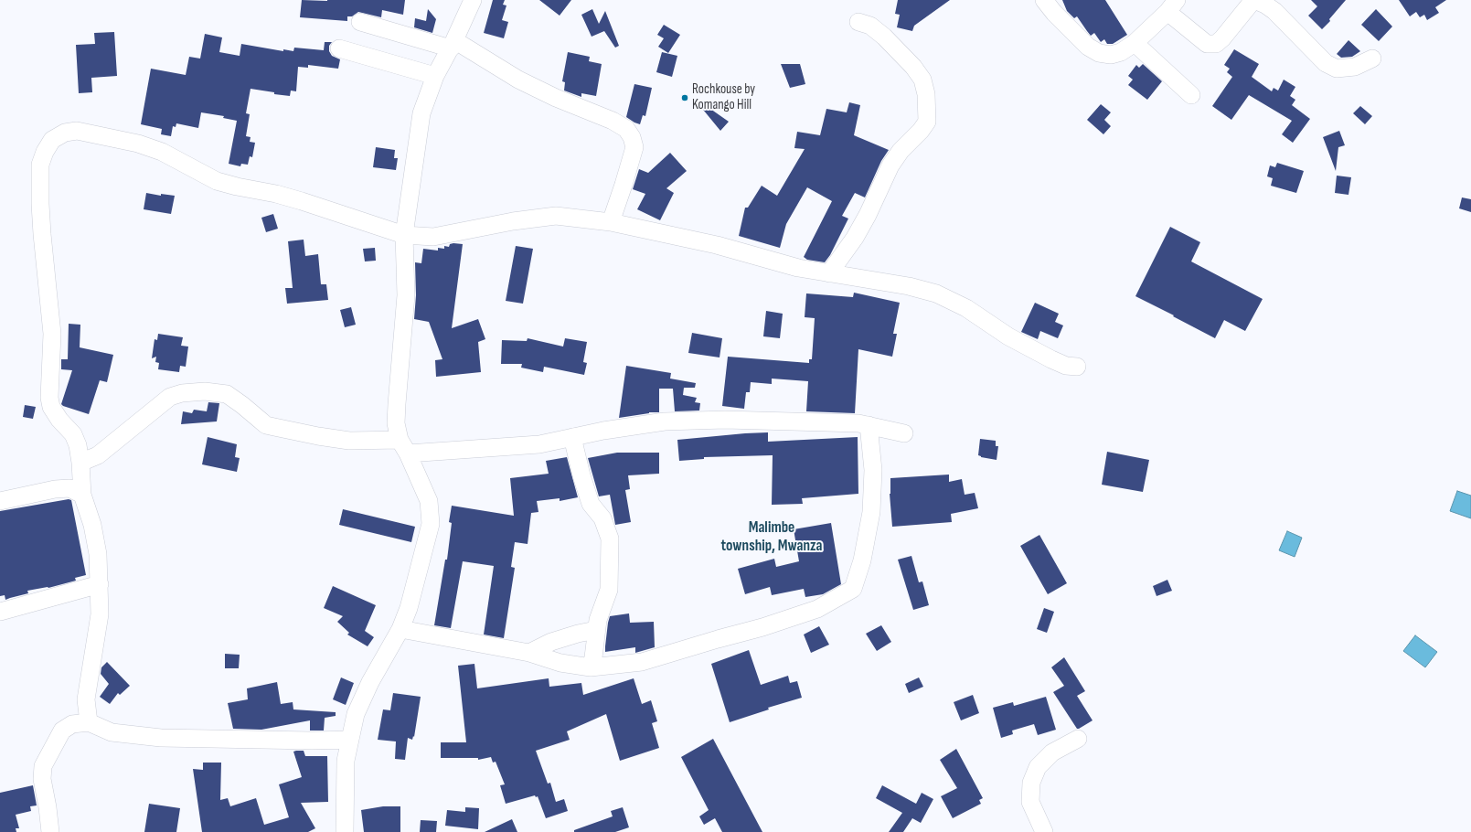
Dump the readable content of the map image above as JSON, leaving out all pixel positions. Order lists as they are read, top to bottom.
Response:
{
  "districts": ["Malimbe township, Mwanza"],
  "places": ["Rochkouse by Komango Hill"]
}
